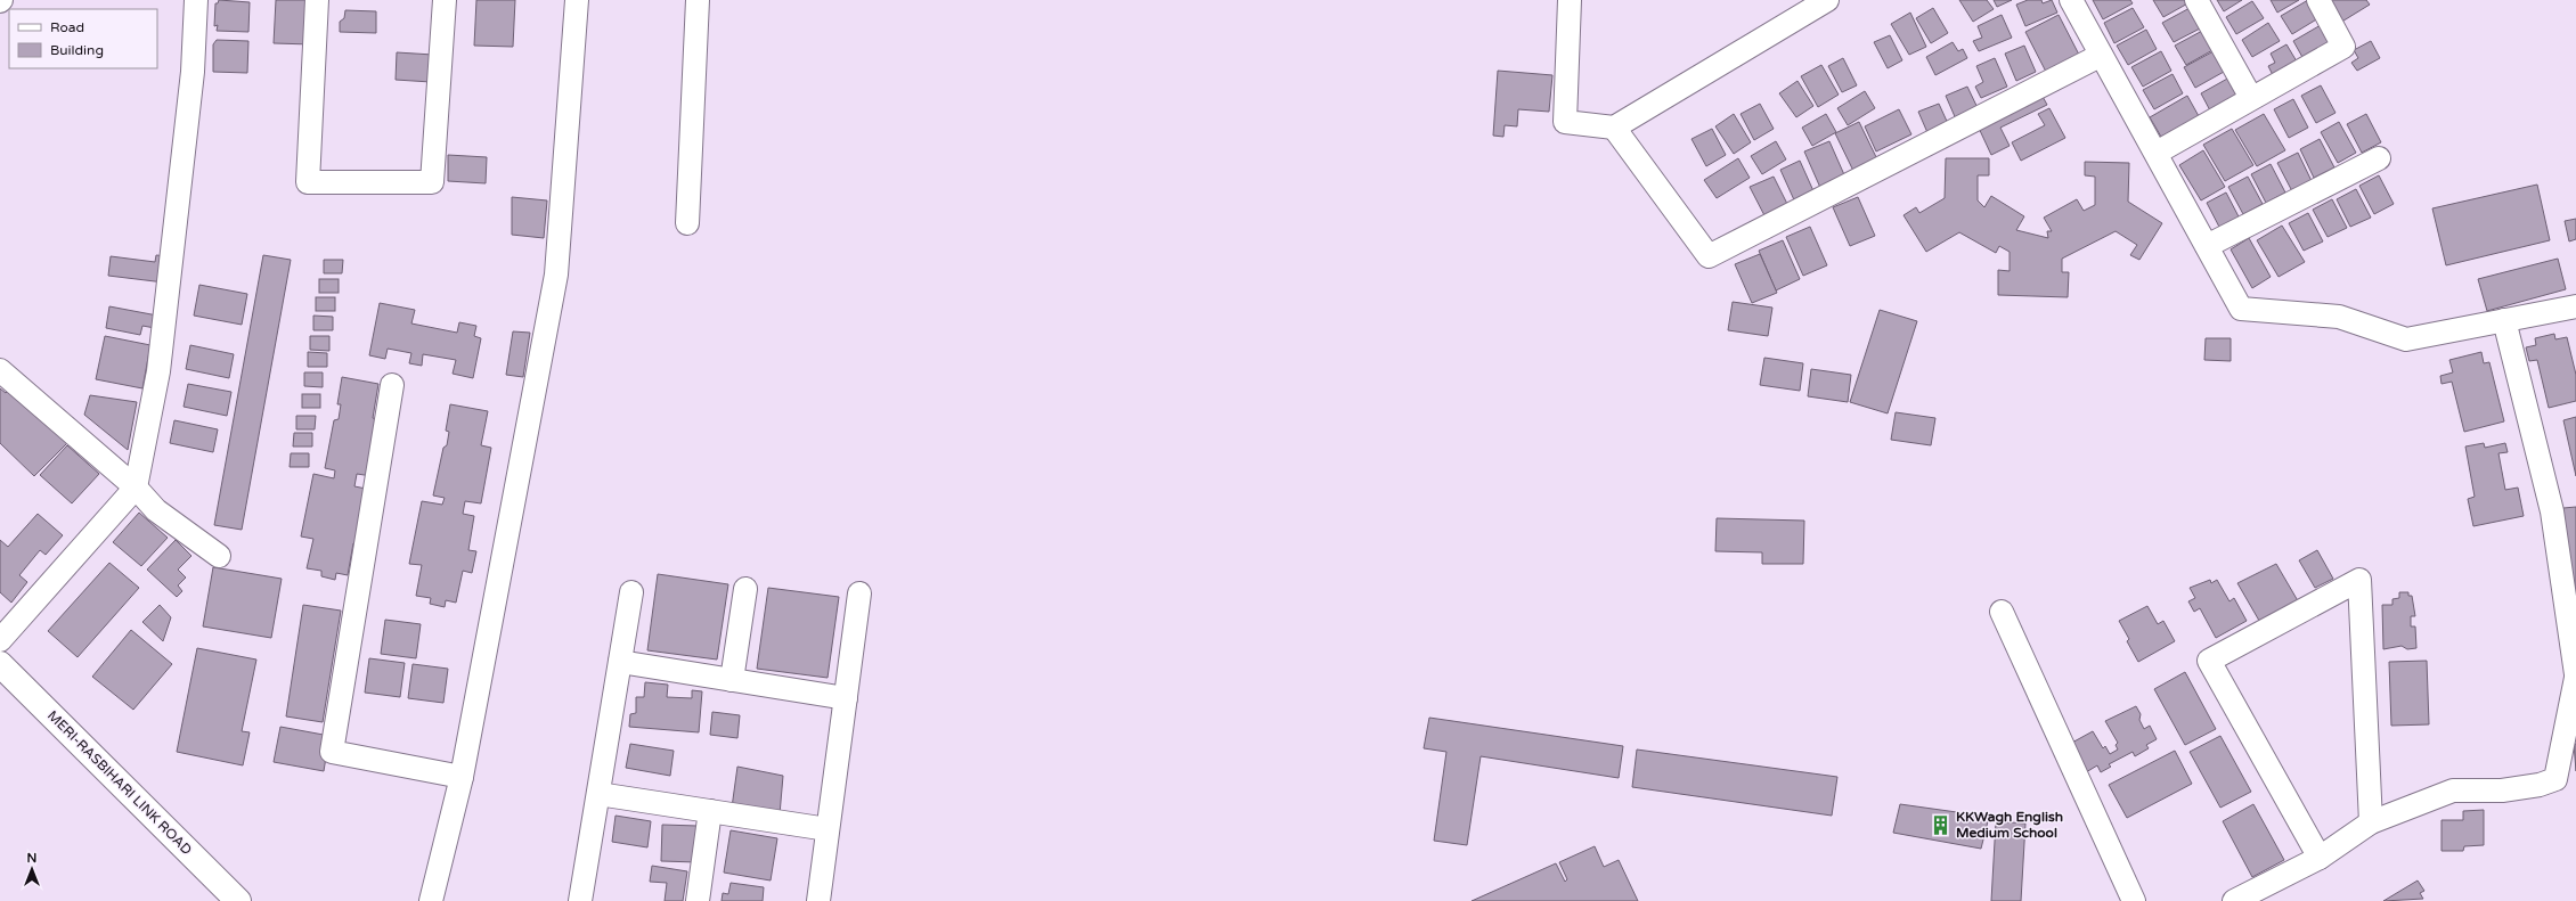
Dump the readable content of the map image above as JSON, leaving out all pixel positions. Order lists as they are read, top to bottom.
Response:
{
  "streets": {
    "main road": ["MERI-RASBIHARI LINK ROAD"]
  },
  "places": {
    "building": ["KKWagh English Medium School"]
  },
  "legend": ["Road", "Building"],
  "north": "top"
}
